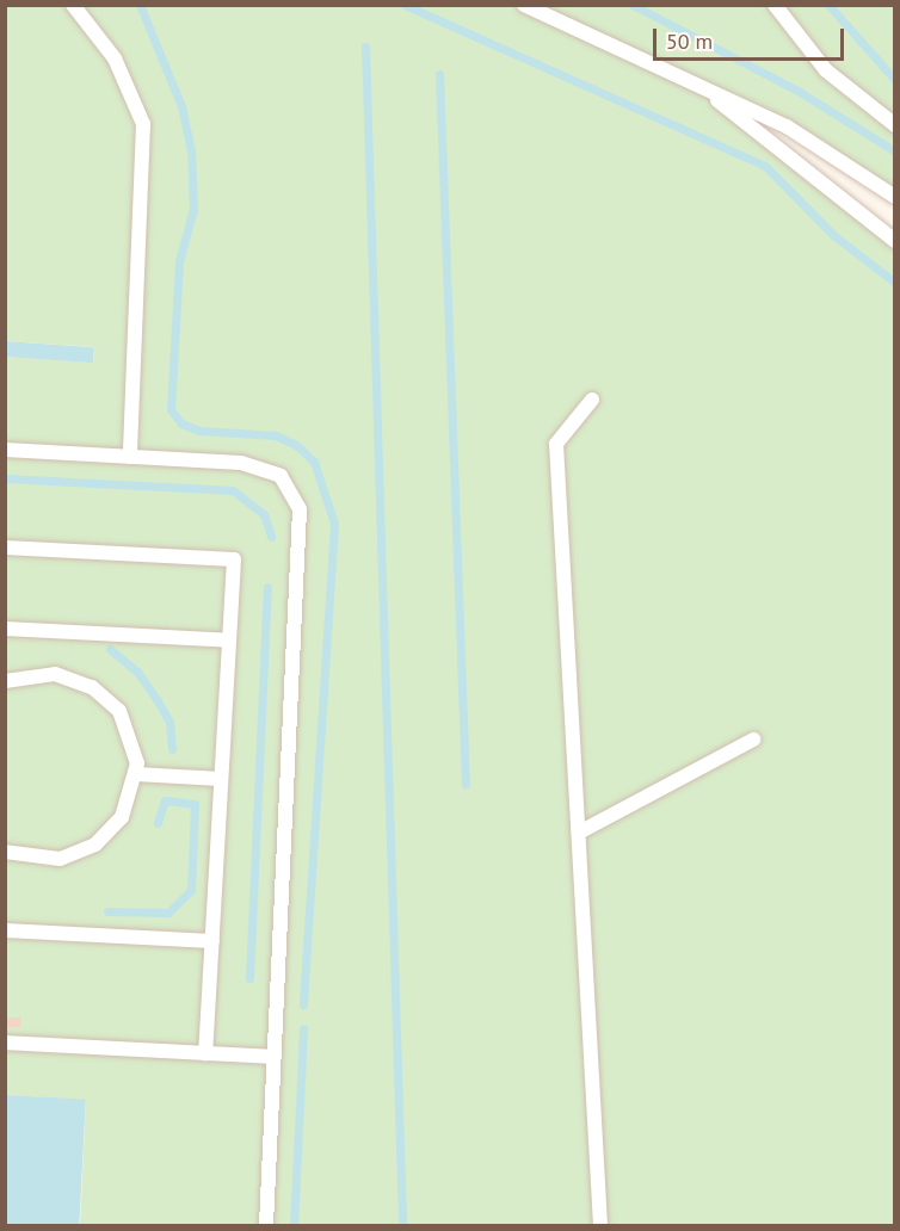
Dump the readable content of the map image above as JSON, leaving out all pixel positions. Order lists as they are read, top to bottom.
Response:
{
  "scale_bar": "50 m"
}
